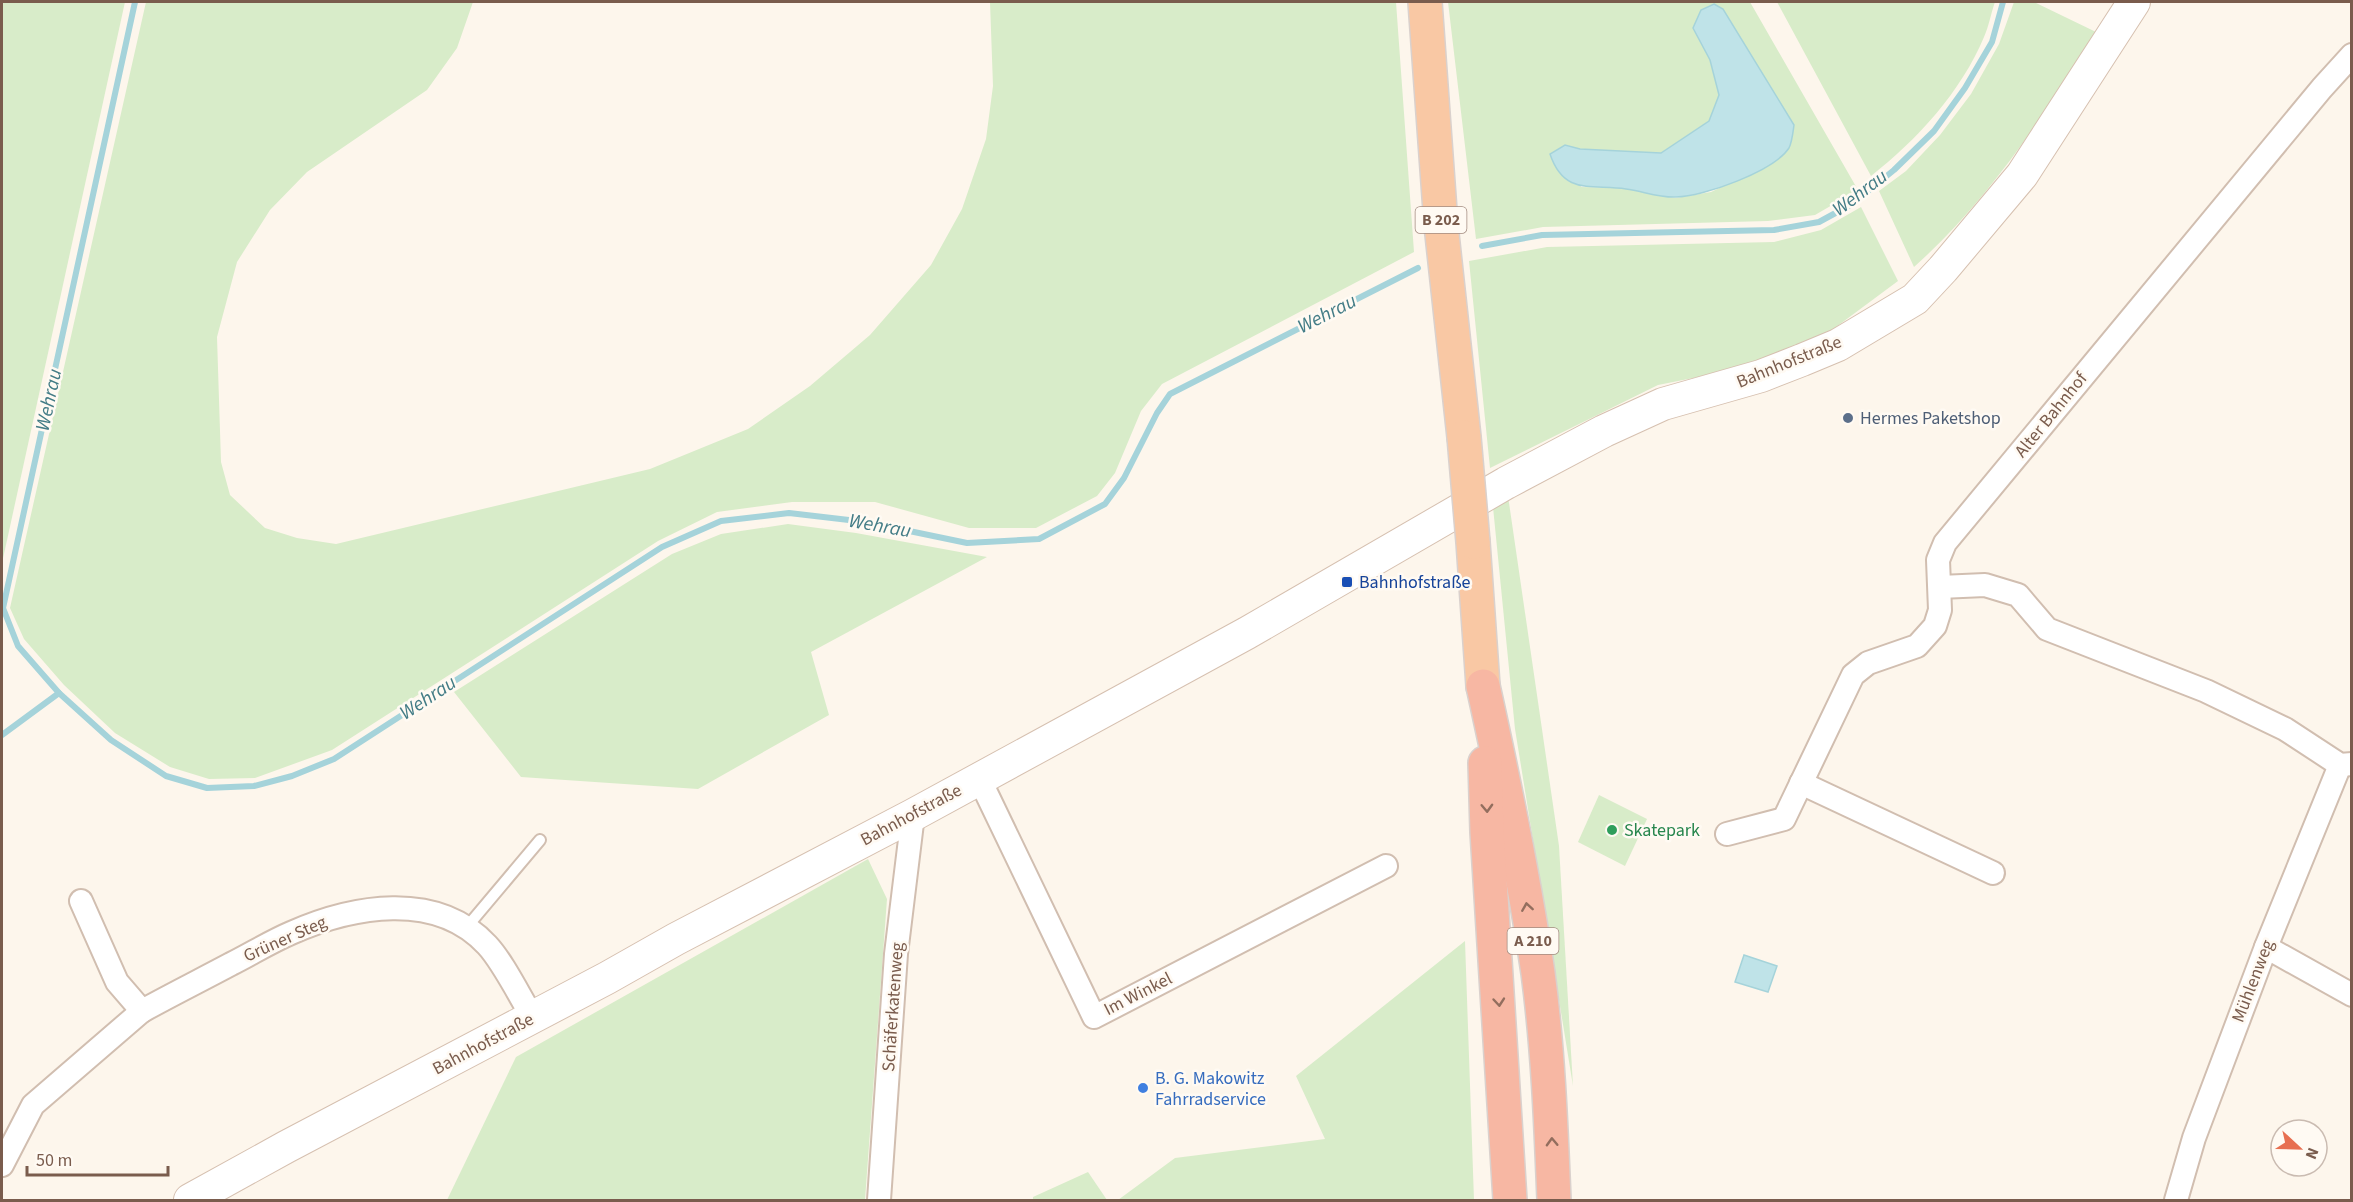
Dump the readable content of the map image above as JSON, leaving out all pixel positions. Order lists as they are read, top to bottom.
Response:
{
  "streets": {
    "highway": ["B 202", "A 210"],
    "main road": ["Bahnhofstraße"],
    "street": [
      "Alter Bahnhof",
      "Grüner Steg",
      "Mühlenweg",
      "Im Winkel",
      "Schäferkatenweg"
    ]
  },
  "crossings": [
    ["B 202", "A 210"],
    ["Bahnhofstraße", "Grüner Steg"],
    ["Bahnhofstraße", "Im Winkel"],
    ["Bahnhofstraße", "Schäferkatenweg"],
    ["Alter Bahnhof", "Mühlenweg"]
  ],
  "water": ["Wehrau"],
  "places": {
    "other": ["Hermes Paketshop", "Skatepark", "B. G. Makowitz Fahrradservice"],
    "transit": ["Bahnhofstraße"]
  },
  "scale_bar": "50 m",
  "north": "right"
}
